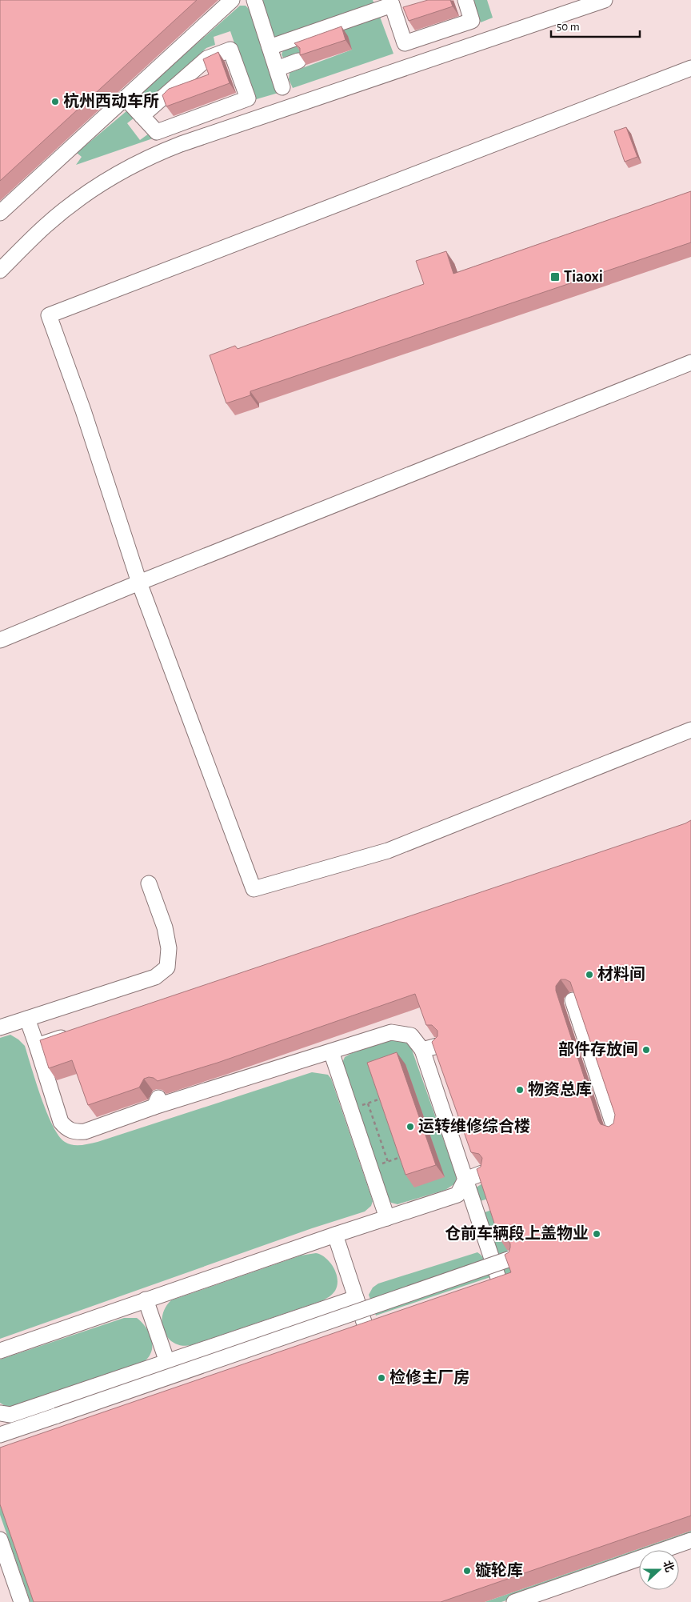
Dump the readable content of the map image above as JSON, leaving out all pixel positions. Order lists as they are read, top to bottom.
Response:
{
  "places": {
    "other": [
      "杭州西动车所",
      "材料间",
      "部件存放间",
      "物资总库",
      "运转维修综合楼",
      "仓前车辆段上盖物业",
      "检修主厂房",
      "镟轮库"
    ],
    "transit": ["Tiaoxi"]
  },
  "scale_bar": "50 m",
  "north": "right"
}
